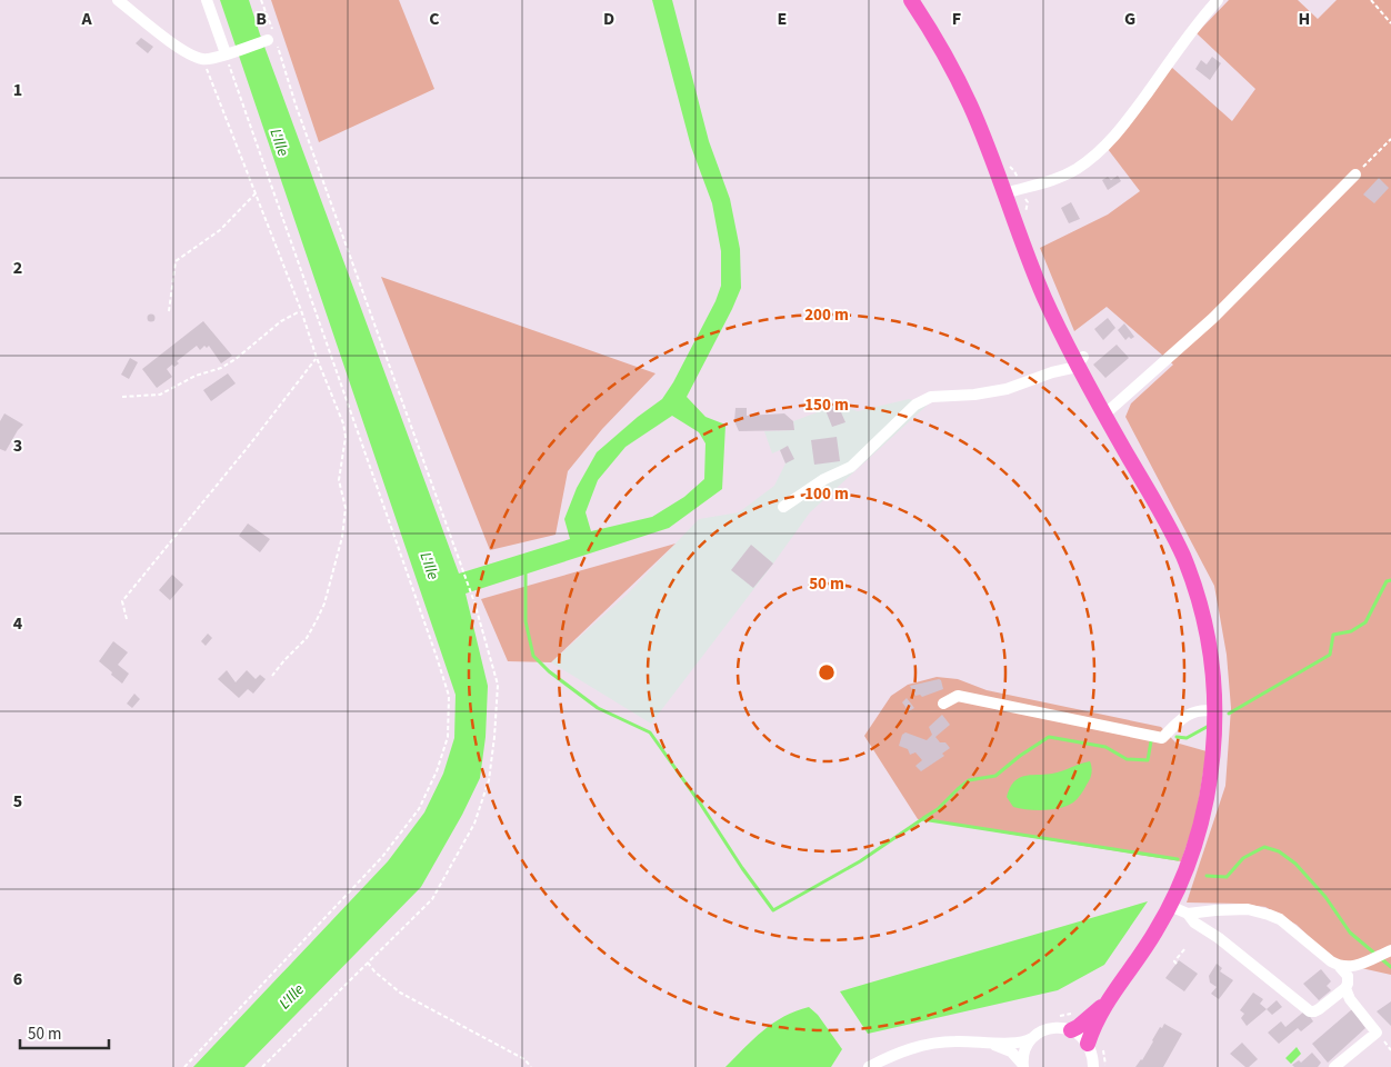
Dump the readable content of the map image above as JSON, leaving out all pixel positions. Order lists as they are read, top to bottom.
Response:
{
  "water": ["L'Ille"],
  "scale_bar": "50 m",
  "grid": {
    "columns": [
      "A",
      "B",
      "C",
      "D",
      "E",
      "F",
      "G",
      "H"
    ],
    "rows": [
      "1",
      "2",
      "3",
      "4",
      "5",
      "6"
    ]
  },
  "rings": [
    "200 m",
    "150 m",
    "100 m",
    "50 m"
  ]
}
